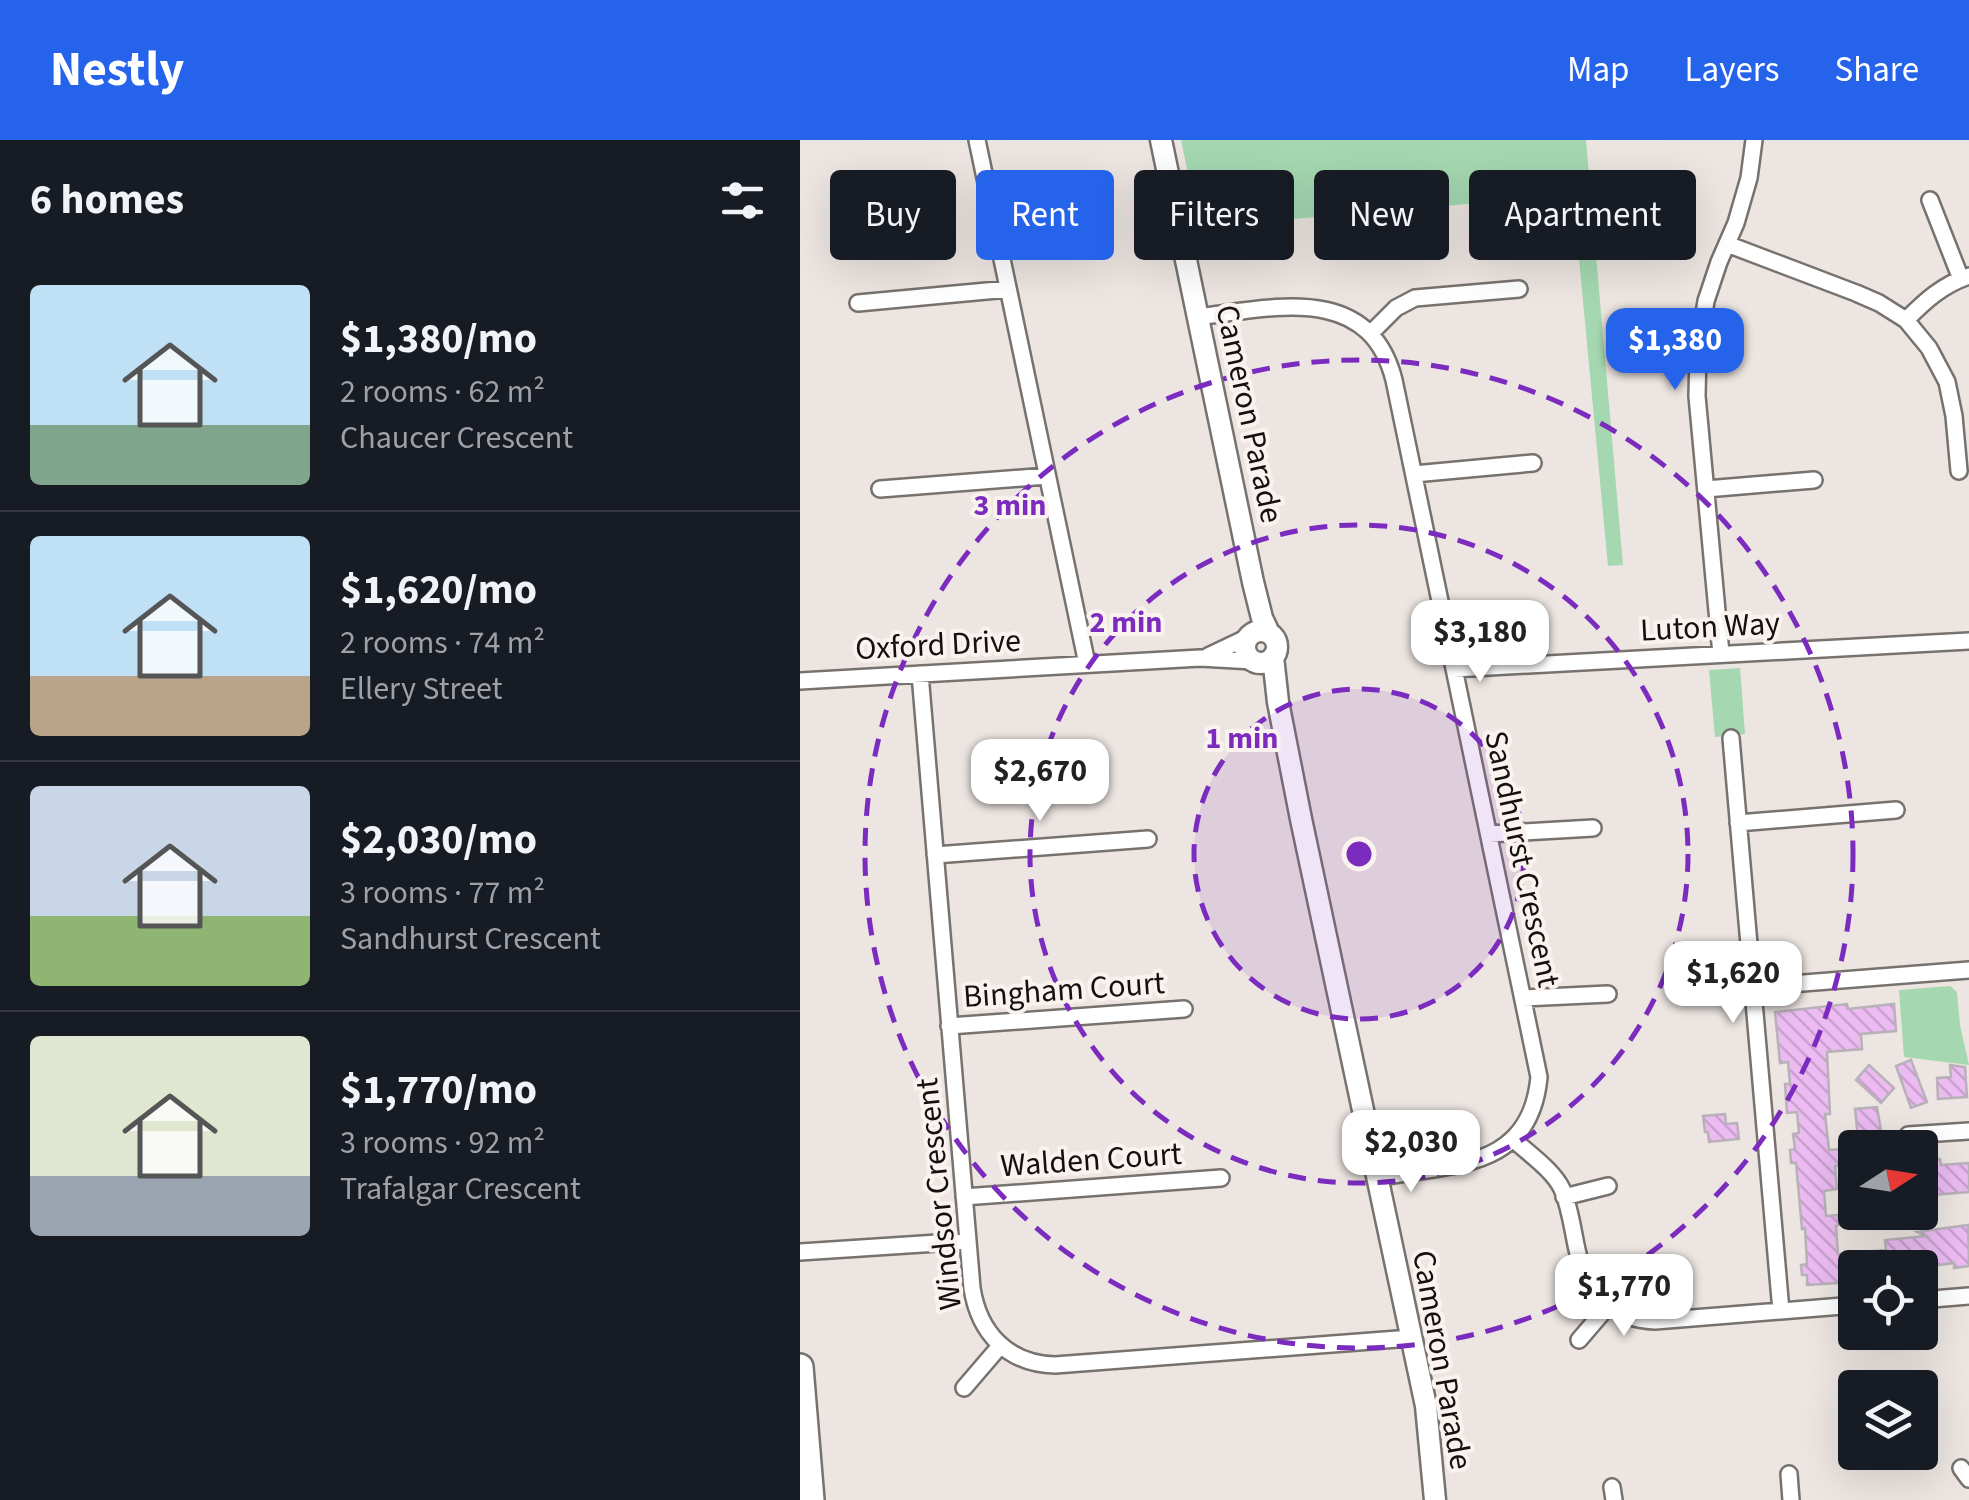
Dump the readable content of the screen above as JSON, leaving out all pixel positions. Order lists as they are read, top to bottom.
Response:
{
  "streets": {
    "street": [
      "Cameron Parade",
      "Luton Way",
      "Oxford Drive",
      "Sandhurst Crescent",
      "Bingham Court",
      "Walden Court",
      "Windsor Crescent"
    ]
  },
  "crossings": [
    ["Cameron Parade", "Oxford Drive"],
    ["Cameron Parade", "Windsor Crescent"],
    ["Luton Way", "Sandhurst Crescent"],
    ["Oxford Drive", "Windsor Crescent"],
    ["Bingham Court", "Windsor Crescent"],
    ["Walden Court", "Windsor Crescent"]
  ],
  "north": "right",
  "page": {
    "header": "Nestly",
    "nav": ["Map", "Layers", "Share"],
    "heading": "6 homes",
    "chip": [
      "Buy",
      "Rent",
      "Filters",
      "New",
      "Apartment"
    ],
    "list": [
      {
        "name": "$1,380/mo",
        "note": "2 rooms · 62 m² · Chaucer Crescent"
      },
      {
        "name": "$1,620/mo",
        "note": "2 rooms · 74 m² · Ellery Street"
      },
      {
        "name": "$2,030/mo",
        "note": "3 rooms · 77 m² · Sandhurst Crescent"
      },
      {
        "name": "$1,770/mo",
        "note": "3 rooms · 92 m² · Trafalgar Crescent"
      }
    ],
    "price": [
      "$1,380",
      "$3,180",
      "$2,670",
      "$1,620",
      "$2,030",
      "$1,770"
    ]
  },
  "rings": ["3 min", "2 min", "1 min"]
}
